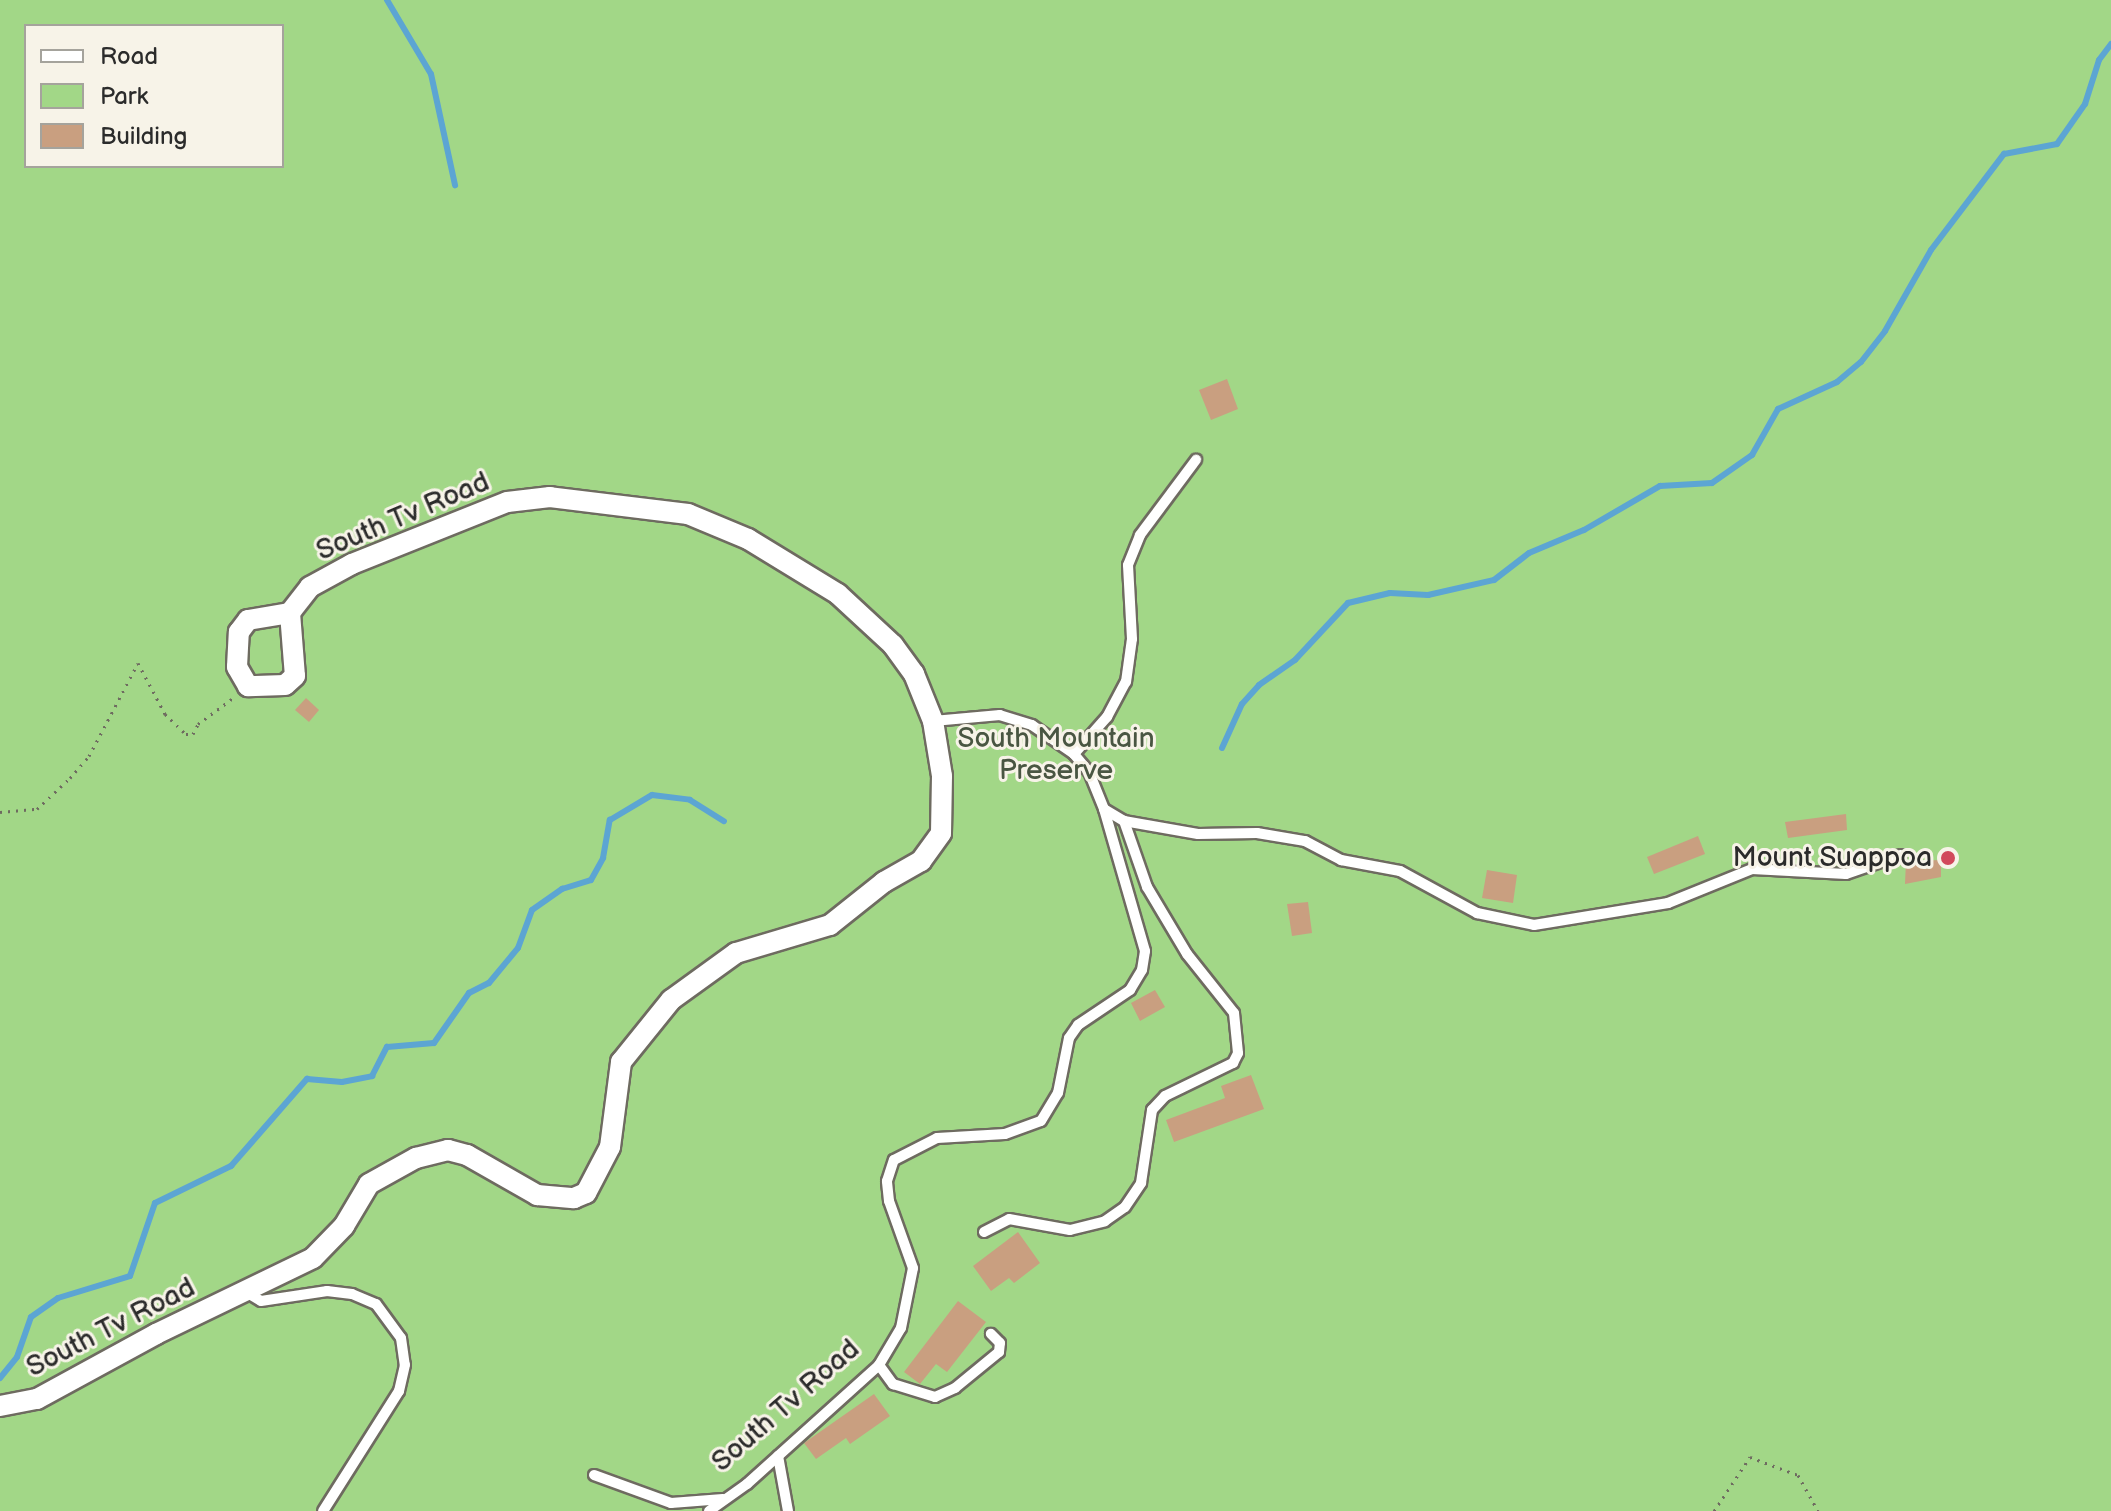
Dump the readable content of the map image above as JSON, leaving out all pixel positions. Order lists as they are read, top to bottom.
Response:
{
  "streets": {
    "street": ["South Tv Road"]
  },
  "parks": ["South Mountain Preserve"],
  "places": ["Mount Suappoa"],
  "legend": ["Road", "Park", "Building"]
}
